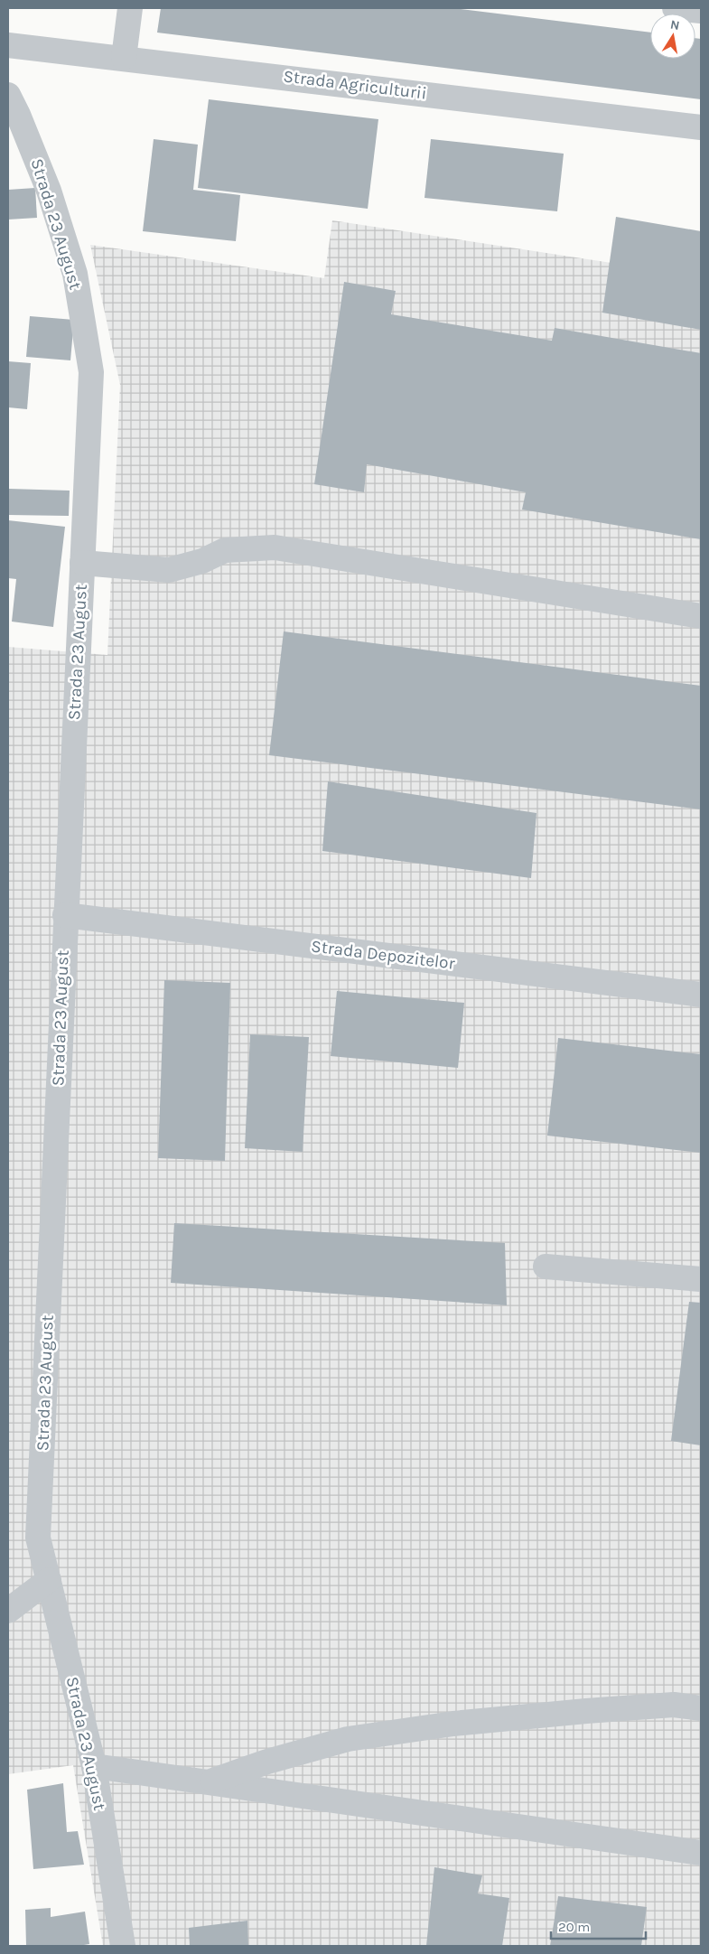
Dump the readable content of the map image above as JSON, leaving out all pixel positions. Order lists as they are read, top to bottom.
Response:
{
  "streets": {
    "street": ["Strada Agriculturii", "Strada 23 August", "Strada Depozitelor"]
  },
  "crossings": [
    ["Strada 23 August", "Strada Depozitelor"]
  ],
  "scale_bar": "20 m",
  "north": "top"
}
